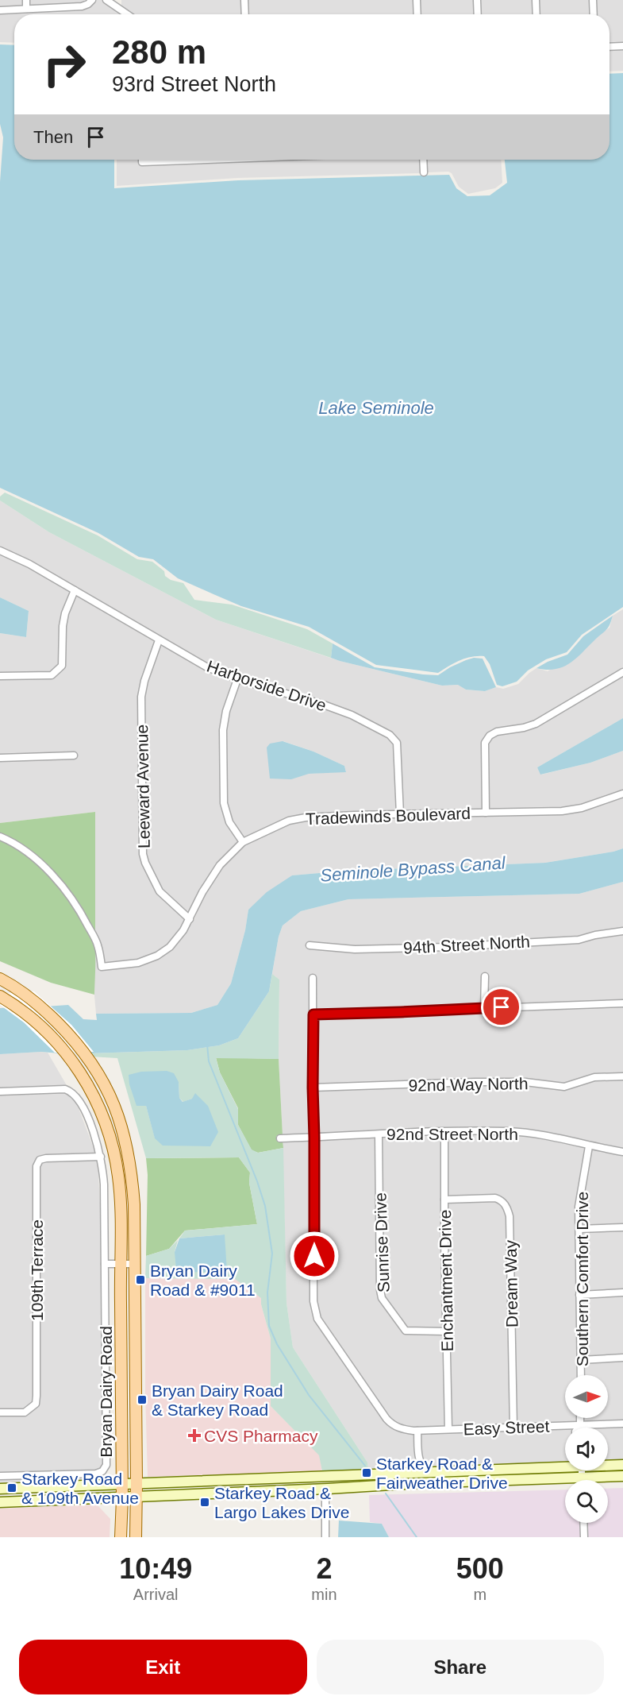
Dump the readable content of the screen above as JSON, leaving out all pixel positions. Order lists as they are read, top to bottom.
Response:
{
  "streets": {
    "main road": ["Bryan Dairy Road"],
    "street": [
      "Harborside Drive",
      "Leeward Avenue",
      "Tradewinds Boulevard",
      "94th Street North",
      "92nd Way North",
      "92nd Street North",
      "Sunrise Drive",
      "109th Terrace",
      "Southern Comfort Drive",
      "Enchantment Drive",
      "Dream Way",
      "Easy Street"
    ]
  },
  "crossings": [
    ["Harborside Drive", "Leeward Avenue"],
    ["Harborside Drive", "Tradewinds Boulevard"],
    ["Leeward Avenue", "Tradewinds Boulevard"],
    ["92nd Way North", "Easy Street"],
    ["92nd Street North", "Sunrise Drive"],
    ["92nd Street North", "Southern Comfort Drive"],
    ["92nd Street North", "Enchantment Drive"],
    ["92nd Street North", "Easy Street"],
    ["Sunrise Drive", "Enchantment Drive"],
    ["109th Terrace", "Bryan Dairy Road"],
    ["Enchantment Drive", "Dream Way"],
    ["Enchantment Drive", "Easy Street"],
    ["Dream Way", "Easy Street"]
  ],
  "water": ["Lake Seminole", "Seminole Bypass Canal"],
  "places": {
    "transit": [
      "Bryan Dairy Road & #9011",
      "Bryan Dairy Road & Starkey Road",
      "Starkey Road & Fairweather Drive",
      "Starkey Road & 109th Avenue",
      "Starkey Road & Largo Lakes Drive"
    ],
    "health": ["CVS Pharmacy"]
  },
  "north": "right",
  "page": {
    "turn": ["280 m", "93rd Street North"],
    "then": "Then",
    "eta": [
      "10:49",
      "Arrival",
      "2",
      "min",
      "500",
      "m"
    ],
    "buttons": ["Exit", "Share"]
  }
}
